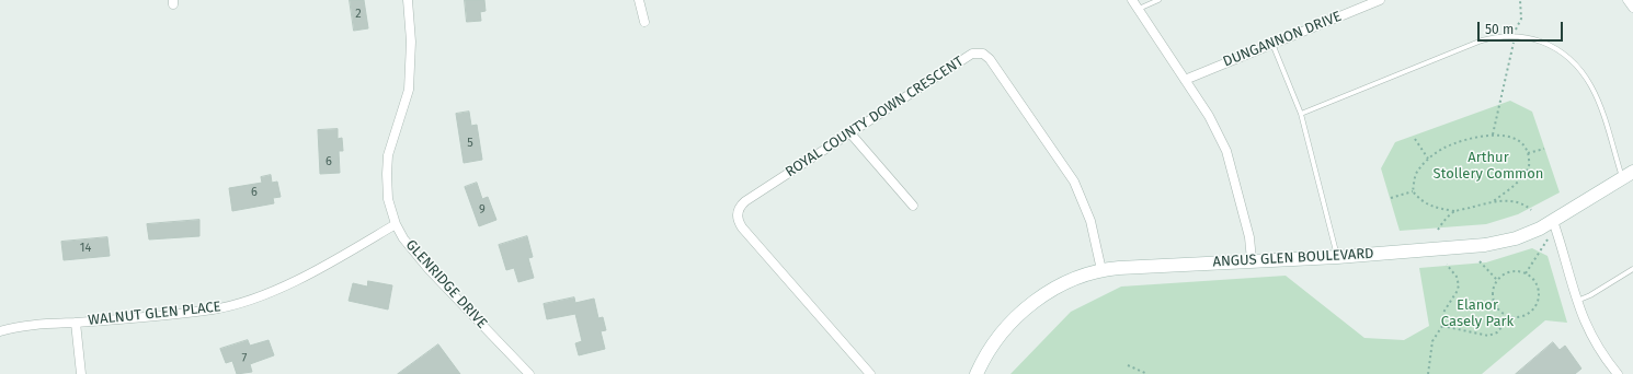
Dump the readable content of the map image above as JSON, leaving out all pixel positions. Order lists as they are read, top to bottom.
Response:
{
  "streets": {
    "street": [
      "DUNGANNON DRIVE",
      "ROYAL COUNTY DOWN CRESCENT",
      "ANGUS GLEN BOULEVARD",
      "GLENRIDGE DRIVE",
      "WALNUT GLEN PLACE"
    ]
  },
  "crossings": [
    ["ROYAL COUNTY DOWN CRESCENT", "ANGUS GLEN BOULEVARD"],
    ["GLENRIDGE DRIVE", "WALNUT GLEN PLACE"]
  ],
  "parks": ["Arthur Stollery Common", "Elanor Casely Park"],
  "house_numbers": [
    "2",
    "5",
    "6",
    "6",
    "9",
    "14",
    "7"
  ],
  "scale_bar": "50 m"
}
